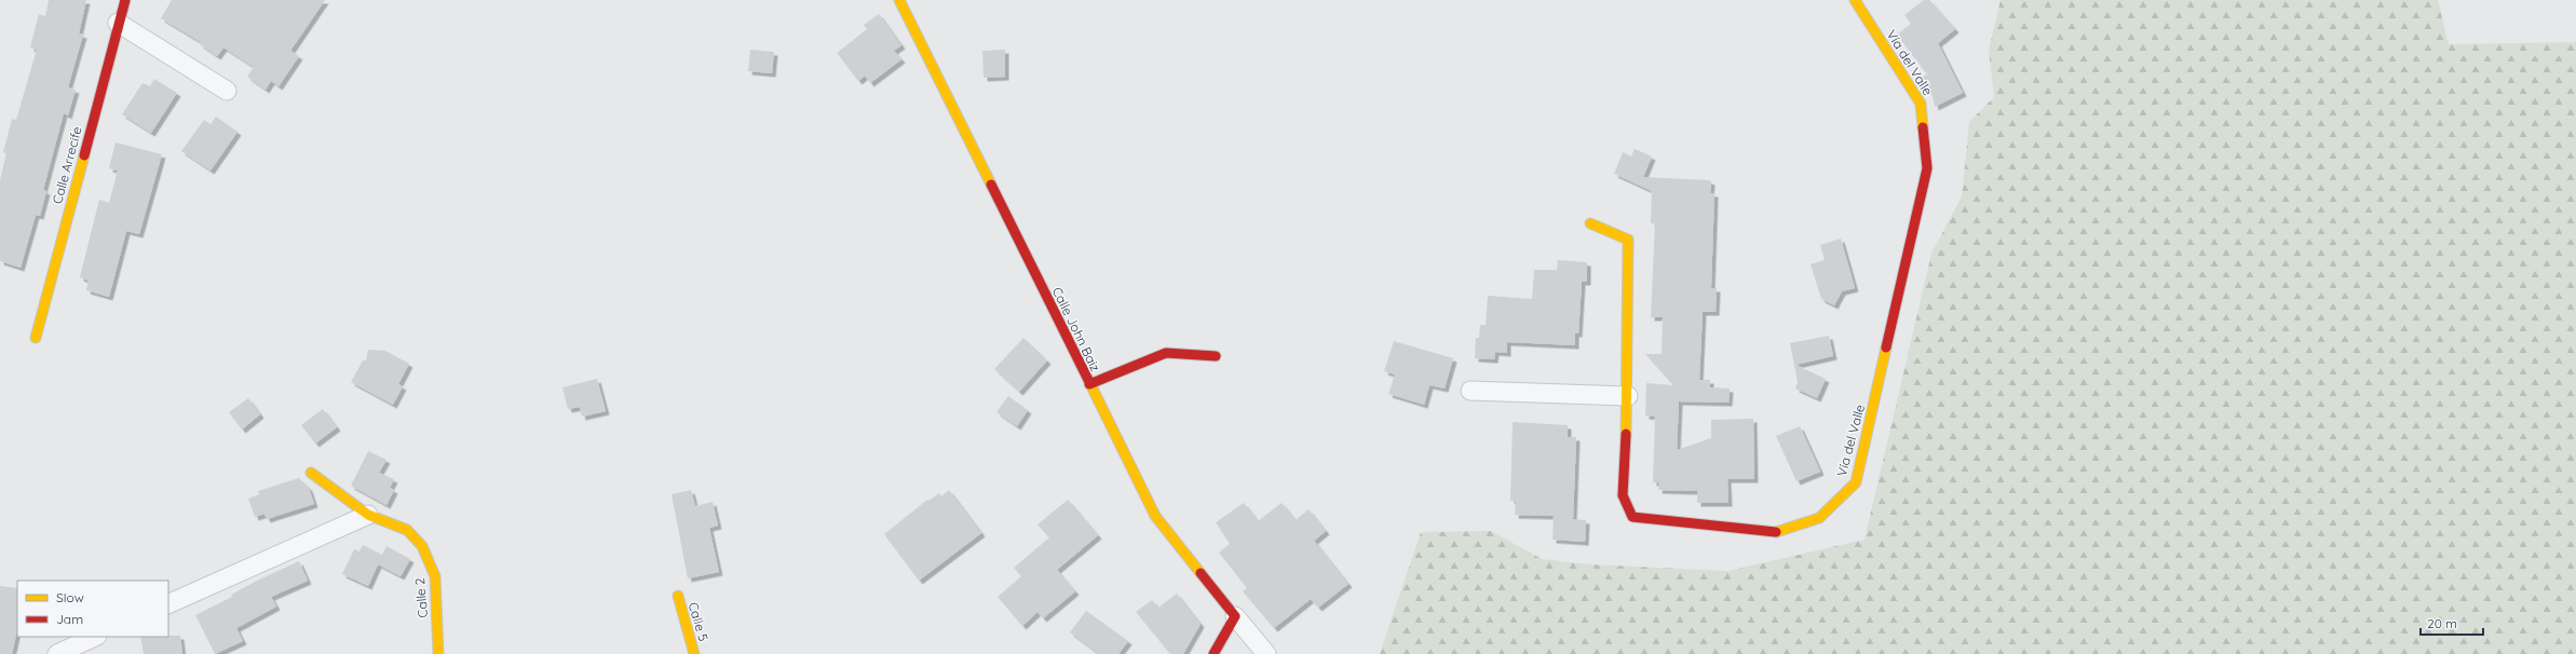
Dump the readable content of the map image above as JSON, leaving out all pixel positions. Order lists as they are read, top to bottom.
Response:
{
  "streets": {
    "street": [
      "Vía del Valle",
      "Calle Arrecife",
      "Calle John Baiz",
      "Calle 2",
      "Calle 5"
    ]
  },
  "legend": ["Slow", "Jam"],
  "scale_bar": "20 m"
}
